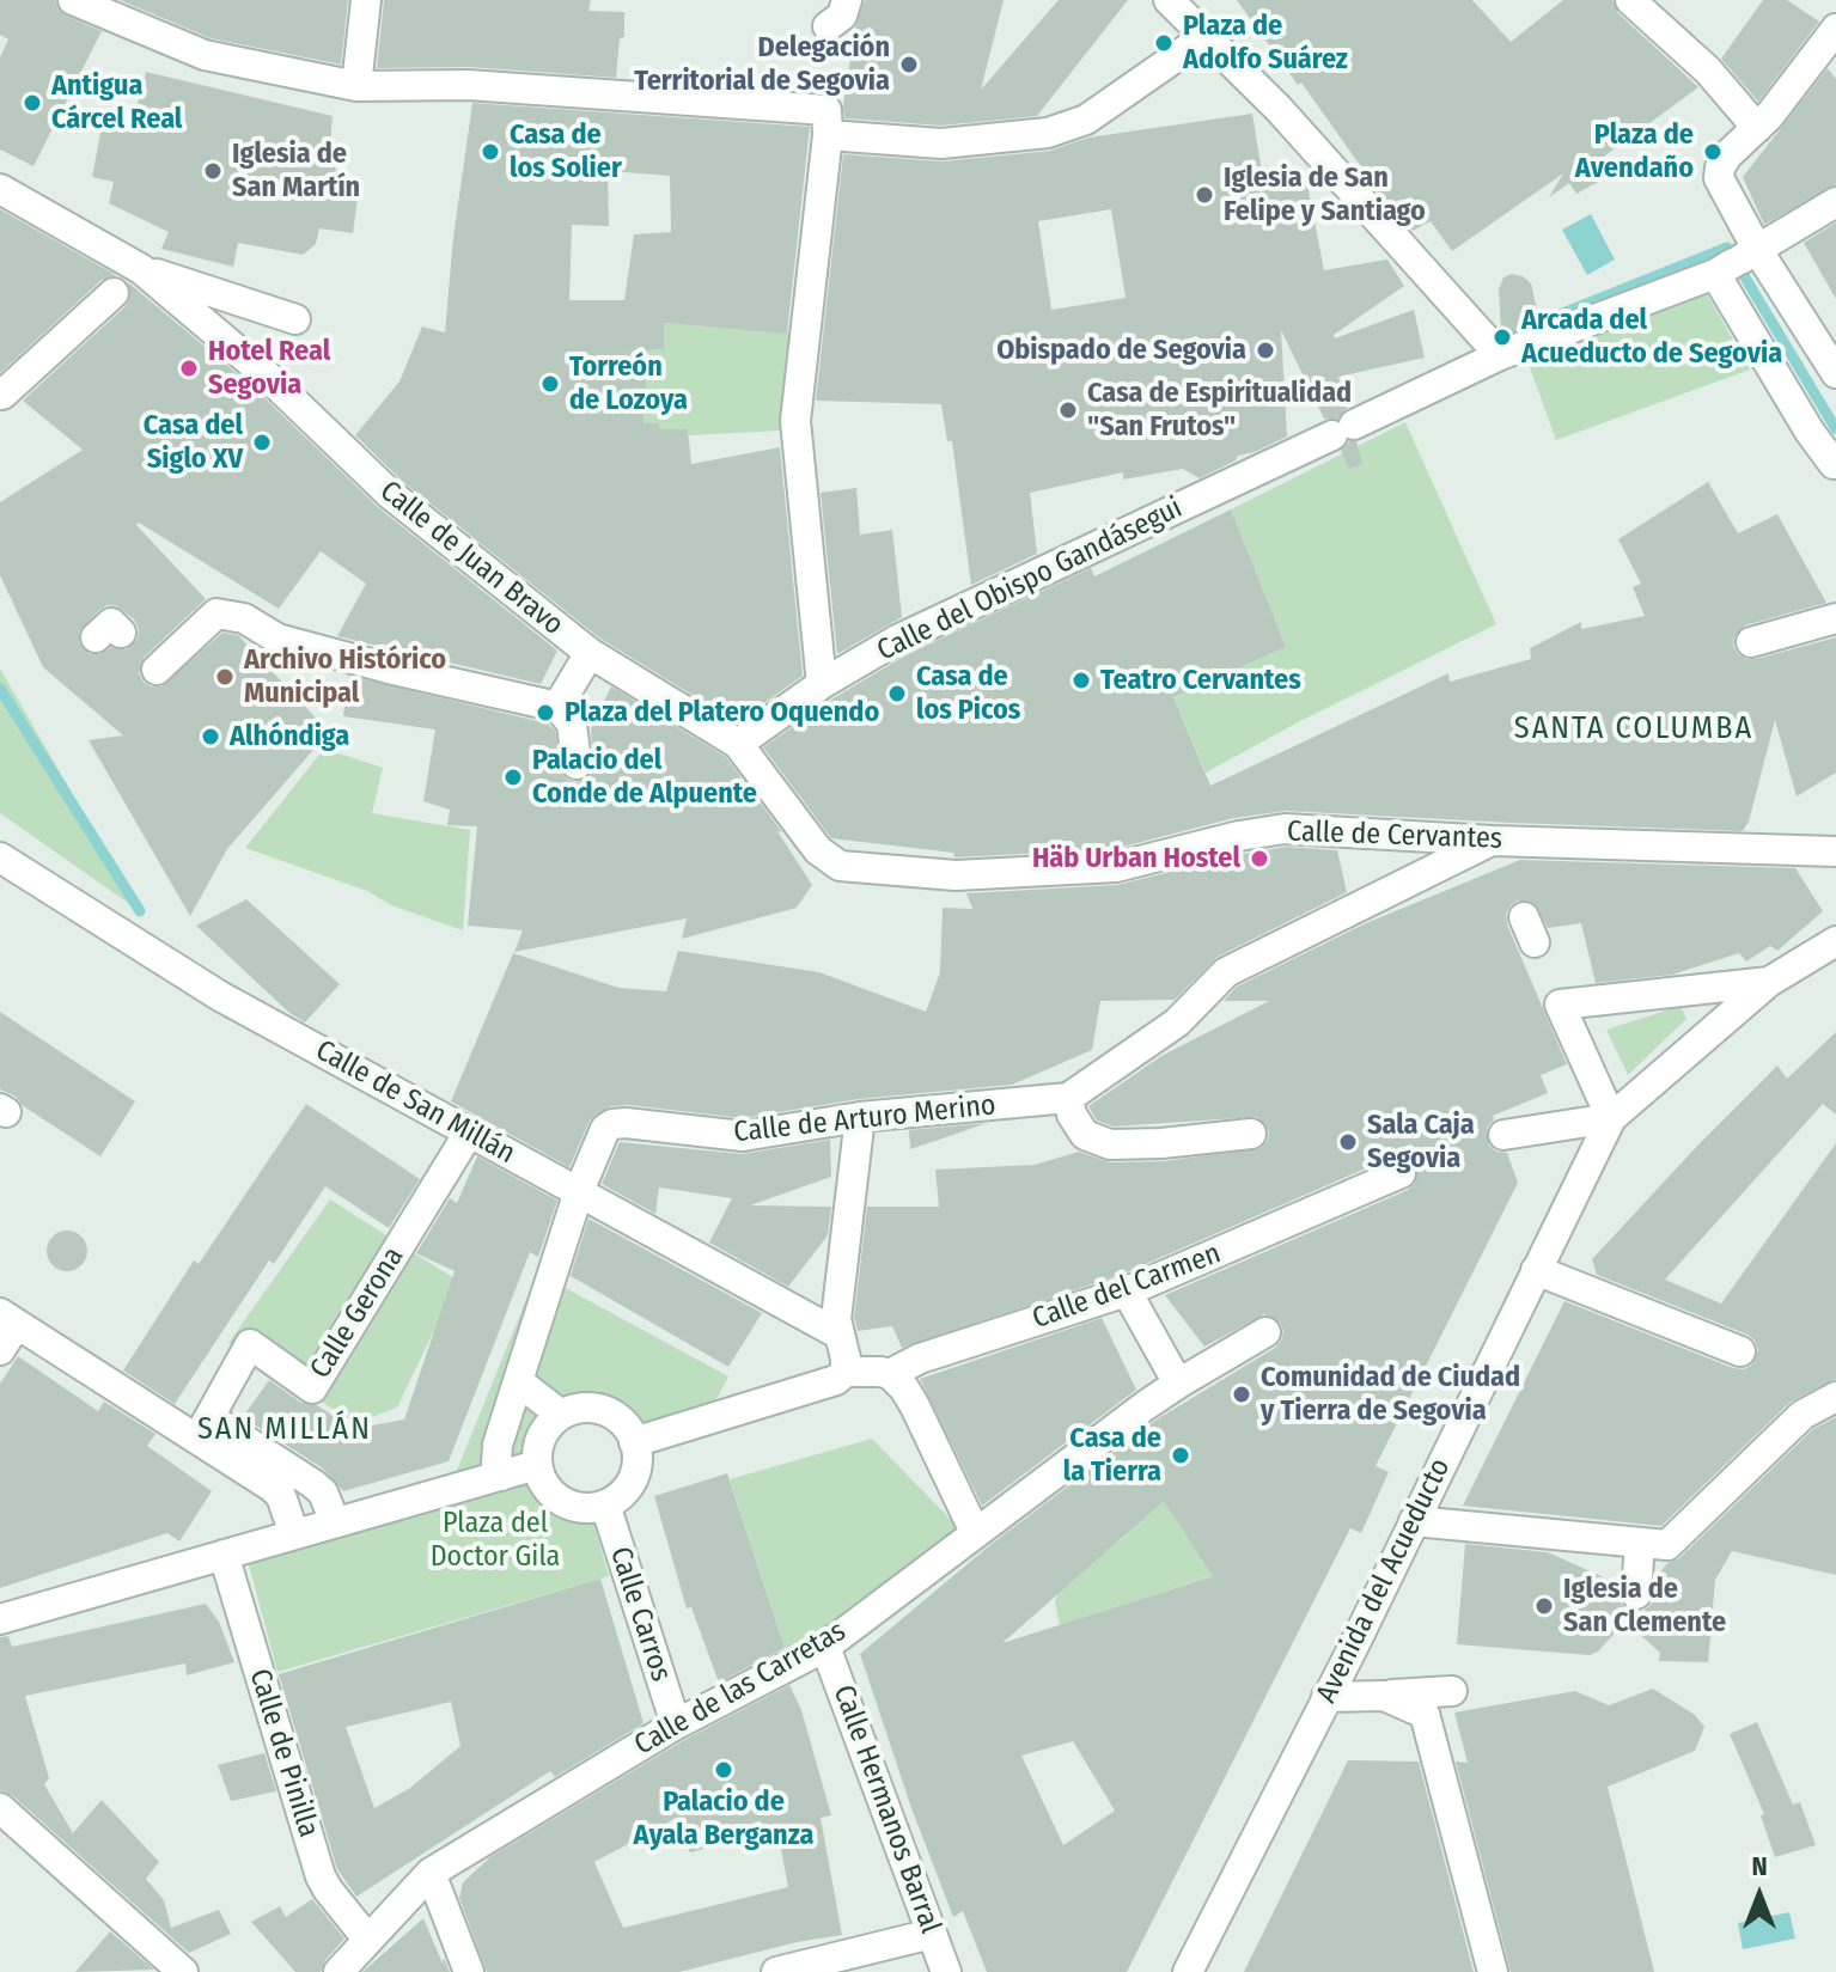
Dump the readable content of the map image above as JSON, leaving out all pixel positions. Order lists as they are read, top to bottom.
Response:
{
  "streets": {
    "street": [
      "Calle de Juan Bravo",
      "Calle del Obispo Gandásegui",
      "Calle de Cervantes",
      "Calle de San Millán",
      "Calle de Arturo Merino",
      "Calle del Carmen",
      "Calle Gerona",
      "Avenida del Acueducto",
      "Calle Carros",
      "Calle de las Carretas",
      "Calle de Pinilla",
      "Calle Hermanos Barral"
    ]
  },
  "crossings": [
    ["Calle de Juan Bravo", "Calle del Obispo Gandásegui"],
    ["Calle de Juan Bravo", "Calle de Cervantes"],
    ["Calle de Cervantes", "Calle de Arturo Merino"],
    ["Calle de San Millán", "Calle de Arturo Merino"],
    ["Calle de San Millán", "Calle Gerona"],
    ["Calle Carros", "Calle de las Carretas"],
    ["Calle de las Carretas", "Calle de Pinilla"],
    ["Calle de las Carretas", "Calle Hermanos Barral"]
  ],
  "districts": ["SANTA COLUMBA", "SAN MILLÁN"],
  "parks": ["Plaza del Doctor Gila"],
  "places": [
    "Plaza de Adolfo Suárez",
    "Delegación Territorial de Segovia",
    "Antigua Cárcel Real",
    "Casa de los Solier",
    "Plaza de Avendaño",
    "Iglesia de San Martín",
    "Iglesia de San Felipe y Santiago",
    "Arcada del Acueducto de Segovia",
    "Obispado de Segovia",
    "Hotel Real Segovia",
    "Torreón de Lozoya",
    "Casa de Espiritualidad \"San Frutos\"",
    "Casa del Siglo XV",
    "Archivo Histórico Municipal",
    "Teatro Cervantes",
    "Casa de los Picos",
    "Plaza del Platero Oquendo",
    "Alhóndiga",
    "Palacio del Conde de Alpuente",
    "Häb Urban Hostel",
    "Sala Caja Segovia",
    "Comunidad de Ciudad y Tierra de Segovia",
    "Casa de la Tierra",
    "Iglesia de San Clemente",
    "Palacio de Ayala Berganza"
  ],
  "north": "top"
}
